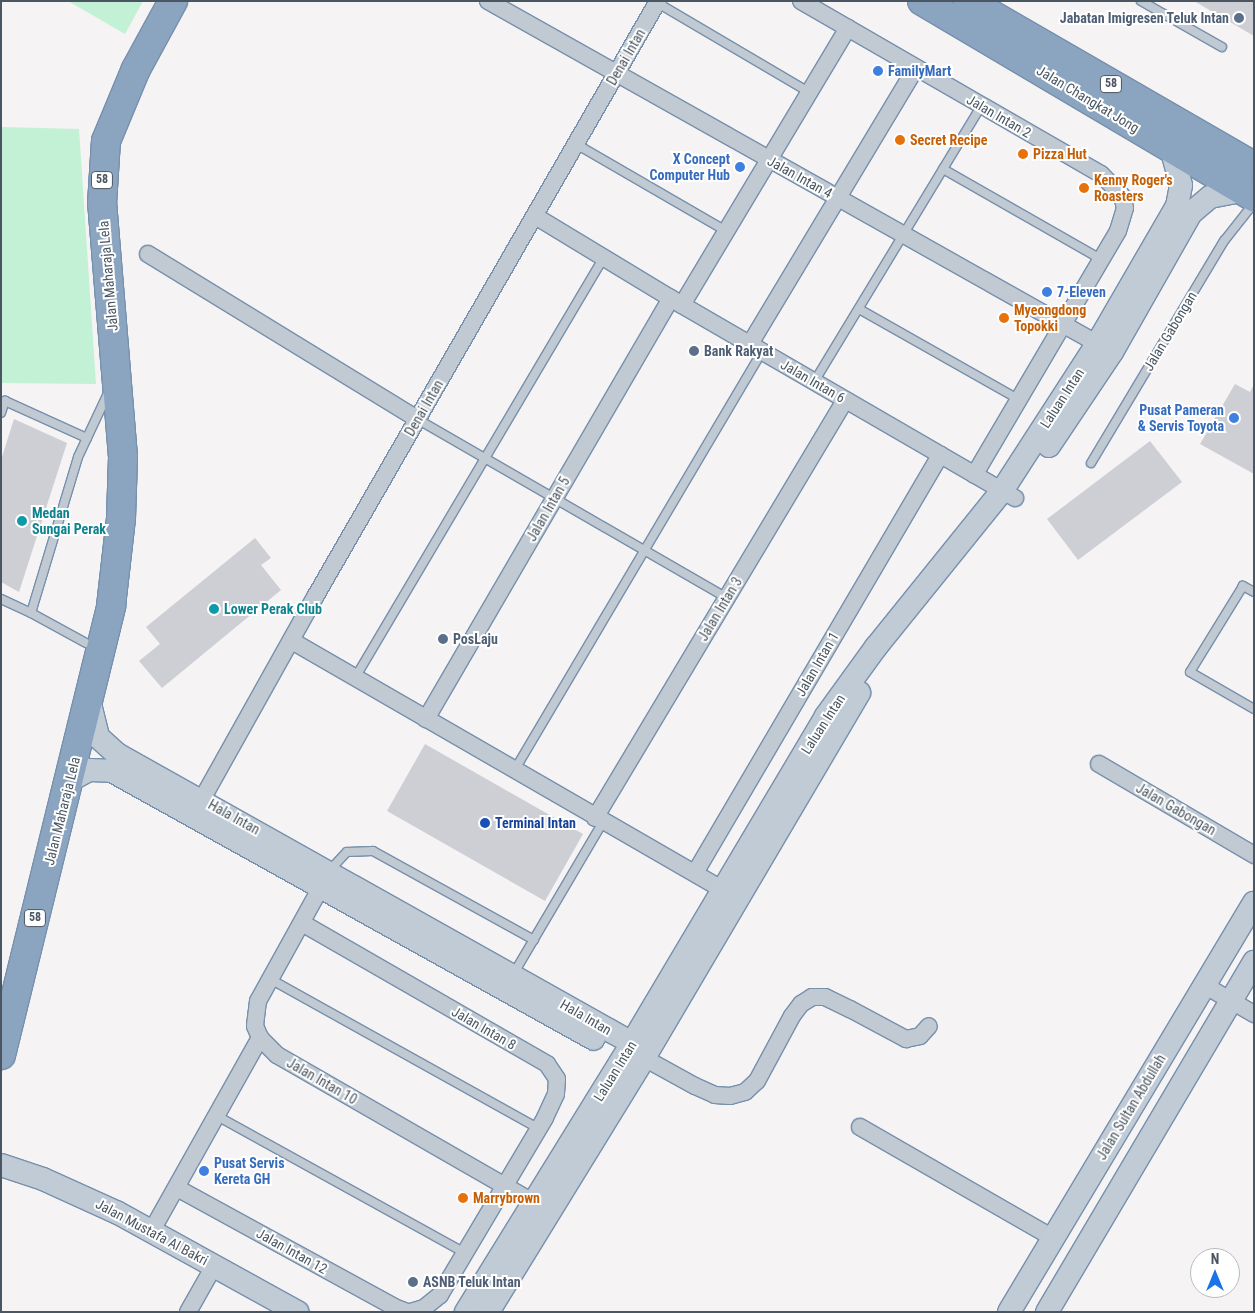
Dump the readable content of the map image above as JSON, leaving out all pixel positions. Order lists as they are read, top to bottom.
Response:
{
  "streets": {
    "highway": ["58", "Jalan Changkat Jong", "Jalan Maharaja Lela"],
    "street": [
      "Denai Intan",
      "Jalan Intan 2",
      "Jalan Intan 4",
      "Jalan Gabongan",
      "Jalan Intan 6",
      "Laluan Intan",
      "Jalan Intan 5",
      "Jalan Intan 3",
      "Jalan Intan 1",
      "Hala Intan",
      "Jalan Intan 8",
      "Jalan Intan 10",
      "Jalan Sultan Abdullah",
      "Jalan Mustafa Al Bakri",
      "Jalan Intan 12"
    ]
  },
  "crossings": [
    ["Denai Intan", "Jalan Intan 4"],
    ["Denai Intan", "Jalan Intan 6"],
    ["Denai Intan", "Hala Intan"],
    ["Jalan Changkat Jong", "Jalan Gabongan"],
    ["Jalan Changkat Jong", "Laluan Intan"],
    ["Jalan Intan 2", "Jalan Intan 4"],
    ["Jalan Intan 2", "Jalan Intan 6"],
    ["Jalan Intan 2", "Jalan Intan 5"],
    ["Jalan Intan 4", "Laluan Intan"],
    ["Jalan Intan 4", "Jalan Intan 5"],
    ["Jalan Maharaja Lela", "Hala Intan"],
    ["Jalan Gabongan", "Laluan Intan"],
    ["Jalan Intan 6", "Laluan Intan"],
    ["Jalan Intan 6", "Jalan Intan 5"],
    ["Jalan Intan 6", "Jalan Intan 3"],
    ["Jalan Intan 6", "Jalan Intan 1"],
    ["Laluan Intan", "Hala Intan"],
    ["Laluan Intan", "Jalan Intan 10"],
    ["Jalan Intan 8", "Jalan Intan 10"],
    ["Jalan Intan 8", "Jalan Intan 12"],
    ["Jalan Intan 10", "Jalan Intan 12"]
  ],
  "places": [
    "Jabatan Imigresen Teluk Intan",
    "FamilyMart",
    "Secret Recipe",
    "Pizza Hut",
    "X Concept Computer Hub",
    "Kenny Roger's Roasters",
    "7-Eleven",
    "Myeongdong Topokki",
    "Bank Rakyat",
    "Pusat Pameran & Servis Toyota",
    "Medan Sungai Perak",
    "Lower Perak Club",
    "PosLaju",
    "Terminal Intan",
    "Pusat Servis Kereta GH",
    "Marrybrown",
    "ASNB Teluk Intan"
  ],
  "north": "top"
}
